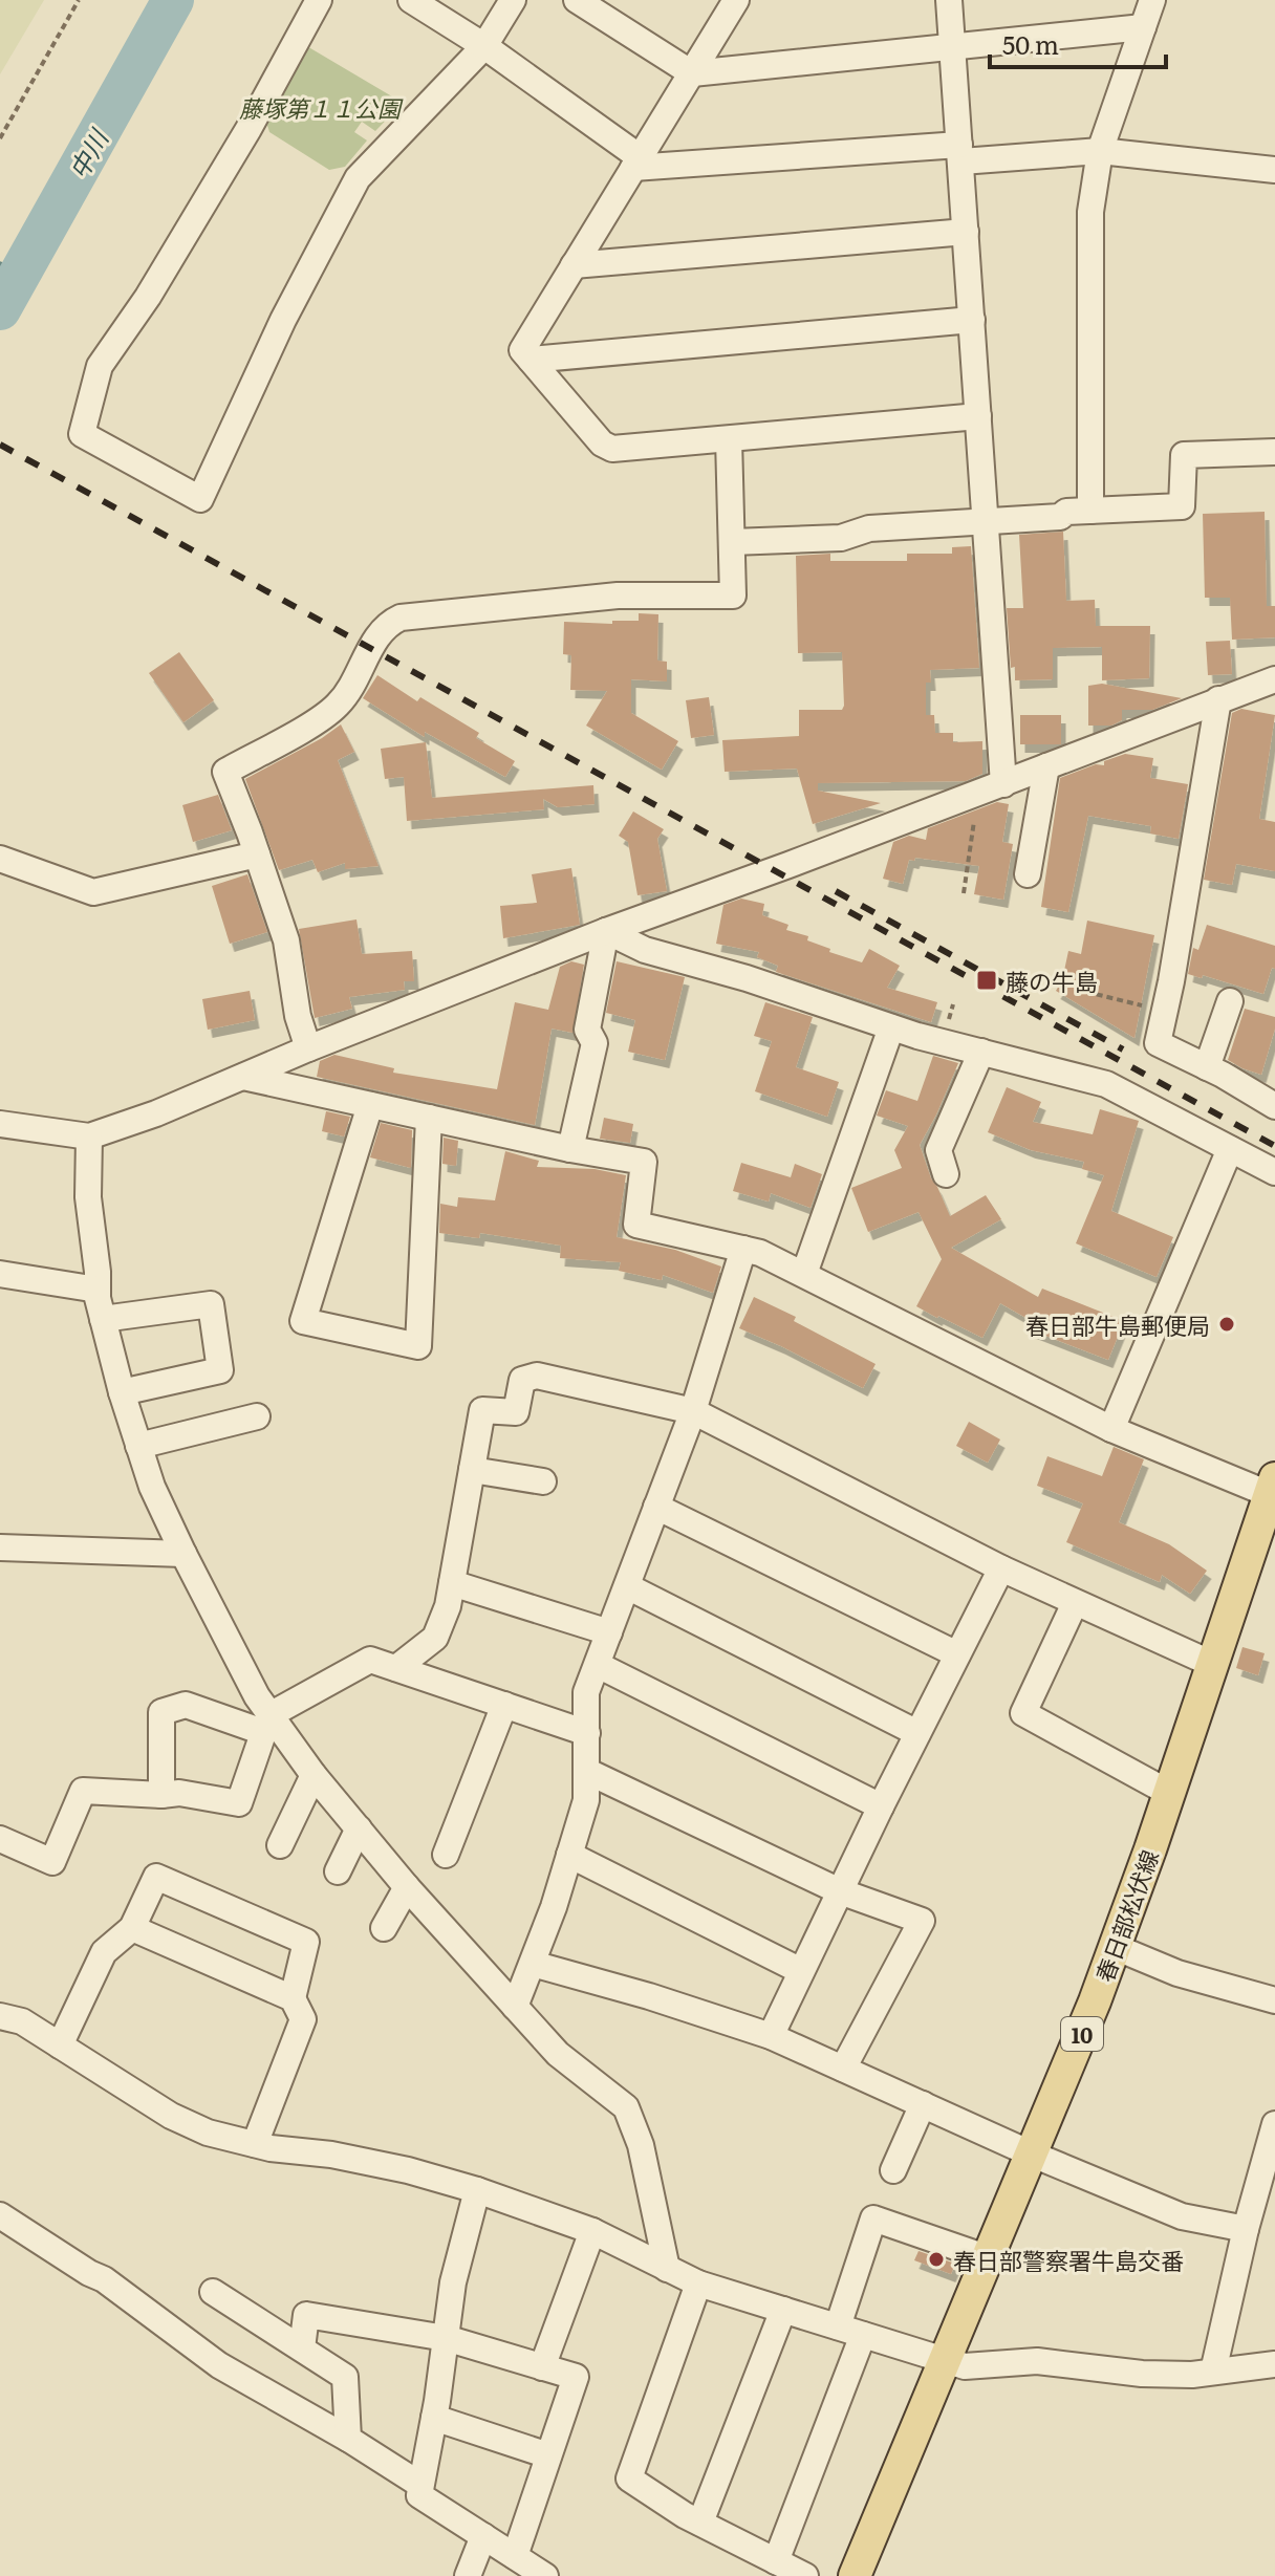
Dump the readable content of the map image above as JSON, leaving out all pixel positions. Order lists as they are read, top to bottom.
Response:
{
  "streets": {
    "main road": ["春日部松伏線", "10"]
  },
  "water": ["中川"],
  "parks": ["藤塚第１１公園"],
  "places": {
    "transit": ["藤の牛島"],
    "other": ["春日部牛島郵便局", "春日部警察署牛島交番"]
  },
  "scale_bar": "50 m"
}
